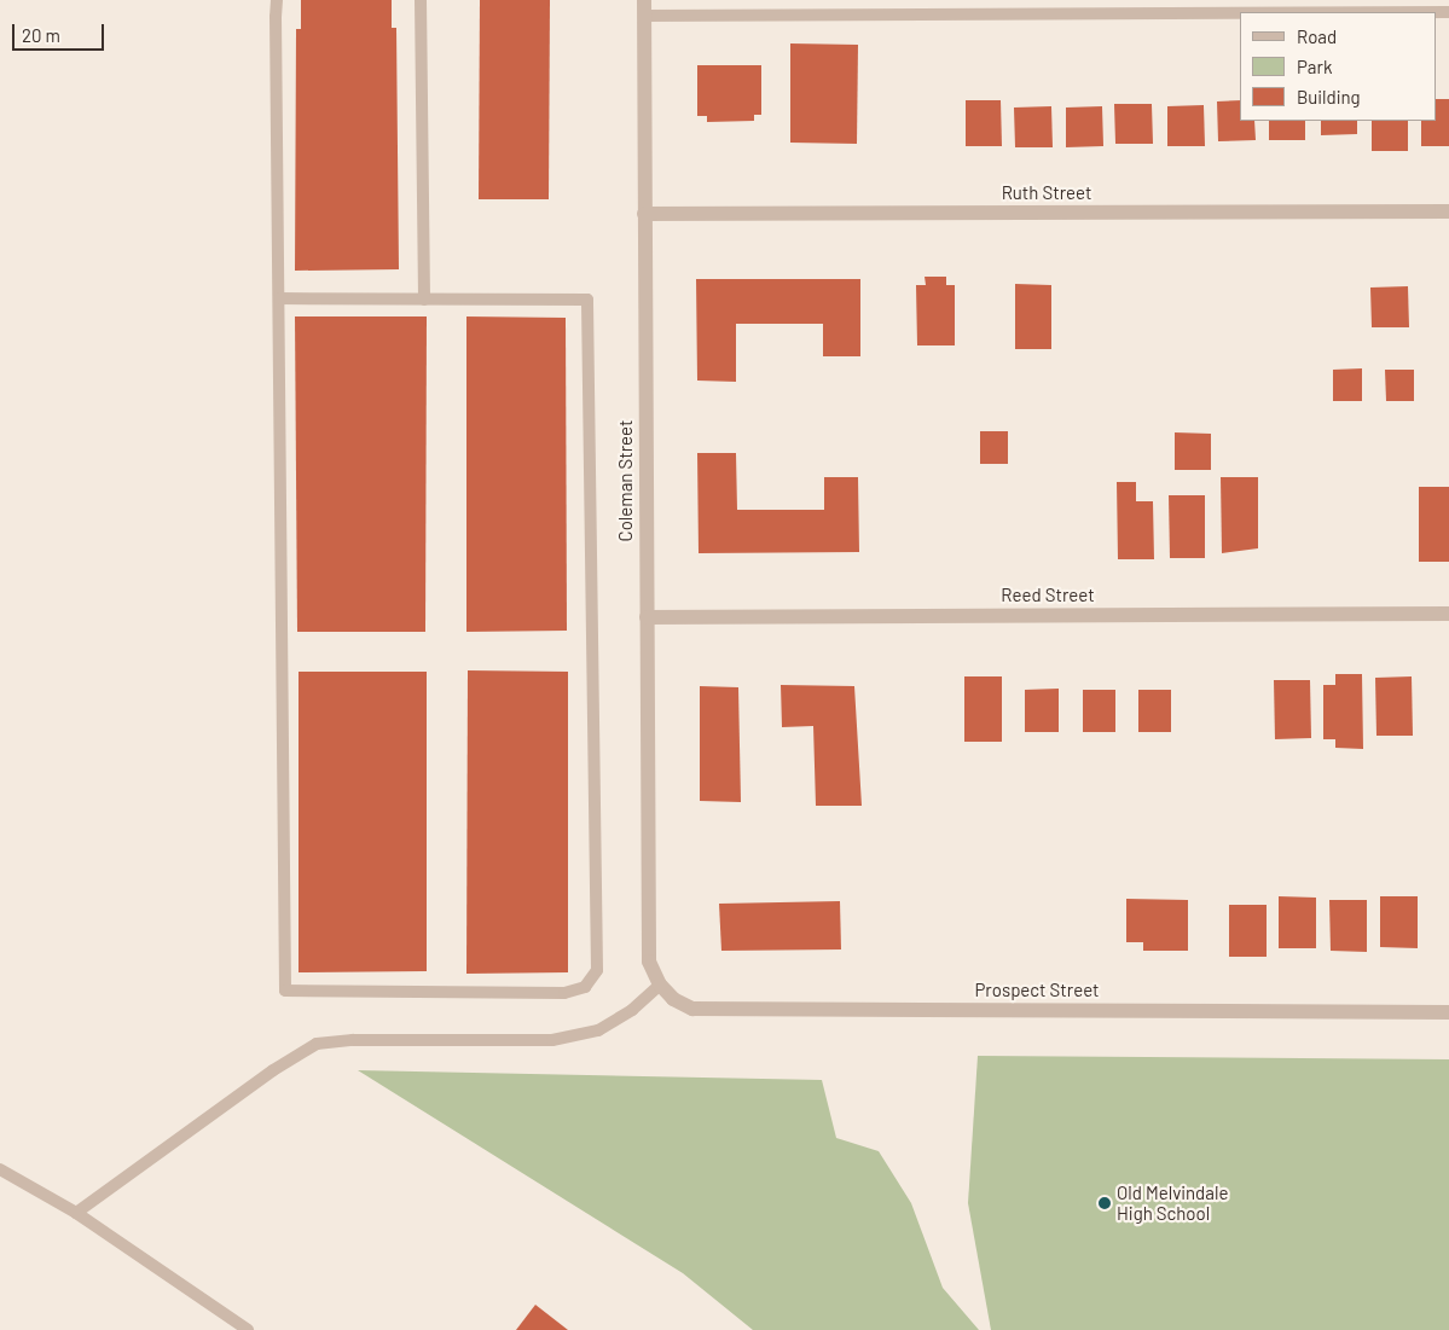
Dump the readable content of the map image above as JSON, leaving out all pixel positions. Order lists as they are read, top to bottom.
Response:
{
  "streets": {
    "street": [
      "Ruth Street",
      "Coleman Street",
      "Reed Street",
      "Prospect Street"
    ]
  },
  "crossings": [
    ["Ruth Street", "Coleman Street"],
    ["Coleman Street", "Reed Street"],
    ["Coleman Street", "Prospect Street"]
  ],
  "places": ["Old Melvindale High School"],
  "legend": ["Road", "Park", "Building"],
  "scale_bar": "20 m"
}
